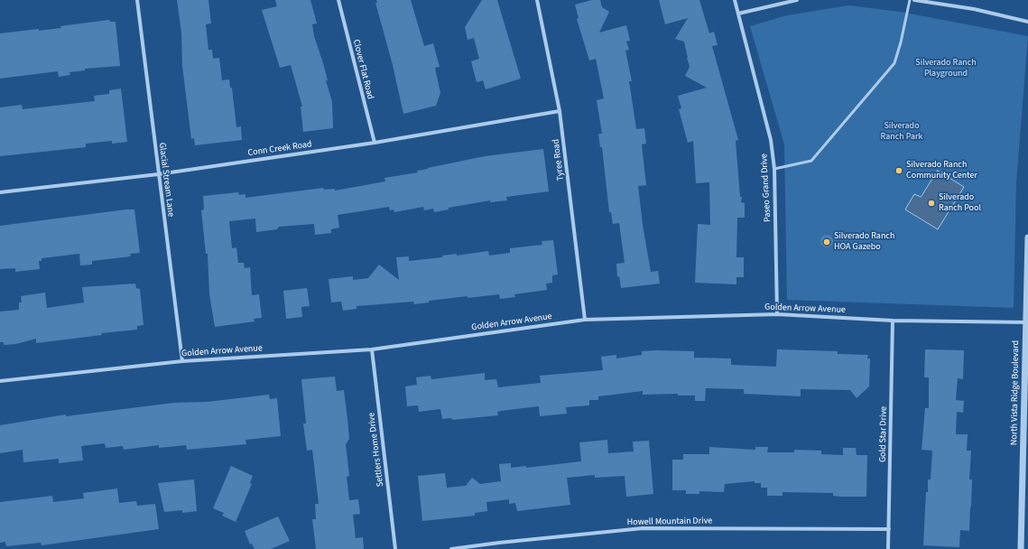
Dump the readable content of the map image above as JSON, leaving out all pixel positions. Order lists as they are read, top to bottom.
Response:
{
  "streets": {
    "street": [
      "Clover Flat Road",
      "Conn Creek Road",
      "Tyree Road",
      "Glacial Stream Lane",
      "Paseo Grand Drive",
      "Golden Arrow Avenue",
      "North Vista Ridge Boulevard",
      "Gold Star Drive",
      "Settlers Home Drive",
      "Howell Mountain Drive"
    ]
  },
  "crossings": [
    ["Clover Flat Road", "Conn Creek Road"],
    ["Conn Creek Road", "Tyree Road"],
    ["Conn Creek Road", "Glacial Stream Lane"],
    ["Tyree Road", "Golden Arrow Avenue"],
    ["Glacial Stream Lane", "Golden Arrow Avenue"],
    ["Paseo Grand Drive", "Golden Arrow Avenue"],
    ["Golden Arrow Avenue", "North Vista Ridge Boulevard"],
    ["Golden Arrow Avenue", "Gold Star Drive"],
    ["Golden Arrow Avenue", "Settlers Home Drive"],
    ["Gold Star Drive", "Howell Mountain Drive"]
  ],
  "parks": ["Silverado Ranch Playground", "Silverado Ranch Park"],
  "places": ["Silverado Ranch Community Center", "Silverado Ranch Pool", "Silverado Ranch HOA Gazebo"]
}
